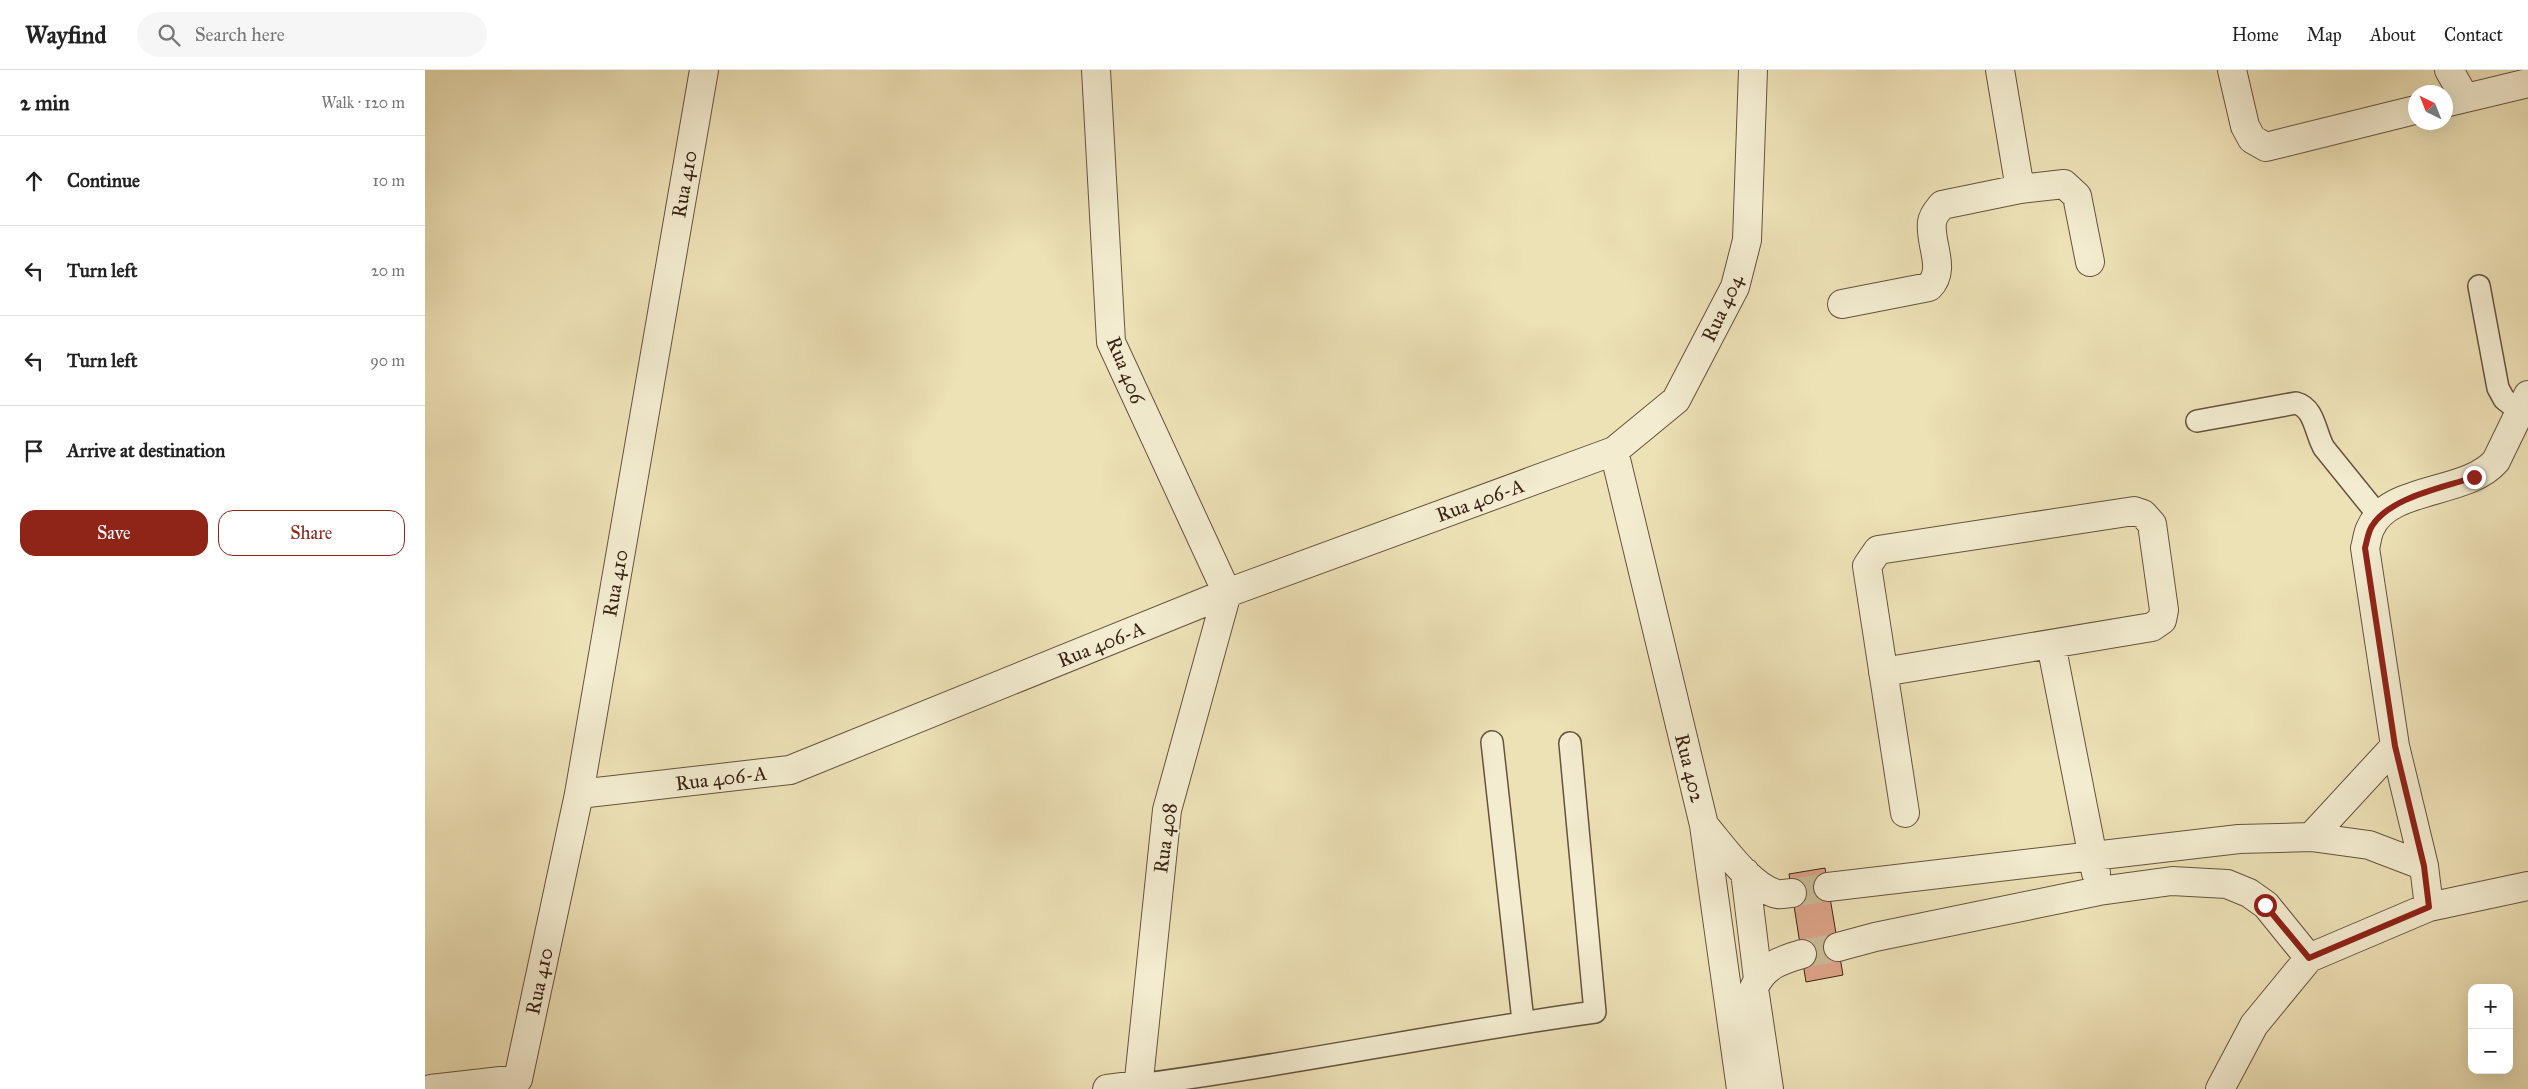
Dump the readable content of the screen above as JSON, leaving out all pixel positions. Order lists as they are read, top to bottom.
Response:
{
  "streets": {
    "street": [
      "Rua 410",
      "Rua 404",
      "Rua 406",
      "Rua 406-A",
      "Rua 402",
      "Rua 408"
    ]
  },
  "crossings": [
    ["Rua 410", "Rua 406-A"],
    ["Rua 404", "Rua 406-A"],
    ["Rua 404", "Rua 402"],
    ["Rua 406", "Rua 406-A"],
    ["Rua 406", "Rua 408"],
    ["Rua 406-A", "Rua 402"],
    ["Rua 406-A", "Rua 408"]
  ],
  "north": "top left",
  "page": {
    "header": "Wayfind",
    "search": "Search here",
    "nav": [
      "Home",
      "Map",
      "About",
      "Contact"
    ],
    "heading": ["2 min", "Walk · 120 m"],
    "list": [
      ["Continue", "10 m"],
      ["Turn left", "20 m"],
      ["Turn left", "90 m"],
      "Arrive at destination"
    ],
    "buttons": ["Save", "Share"],
    "map_buttons": ["+", "−"]
  }
}
